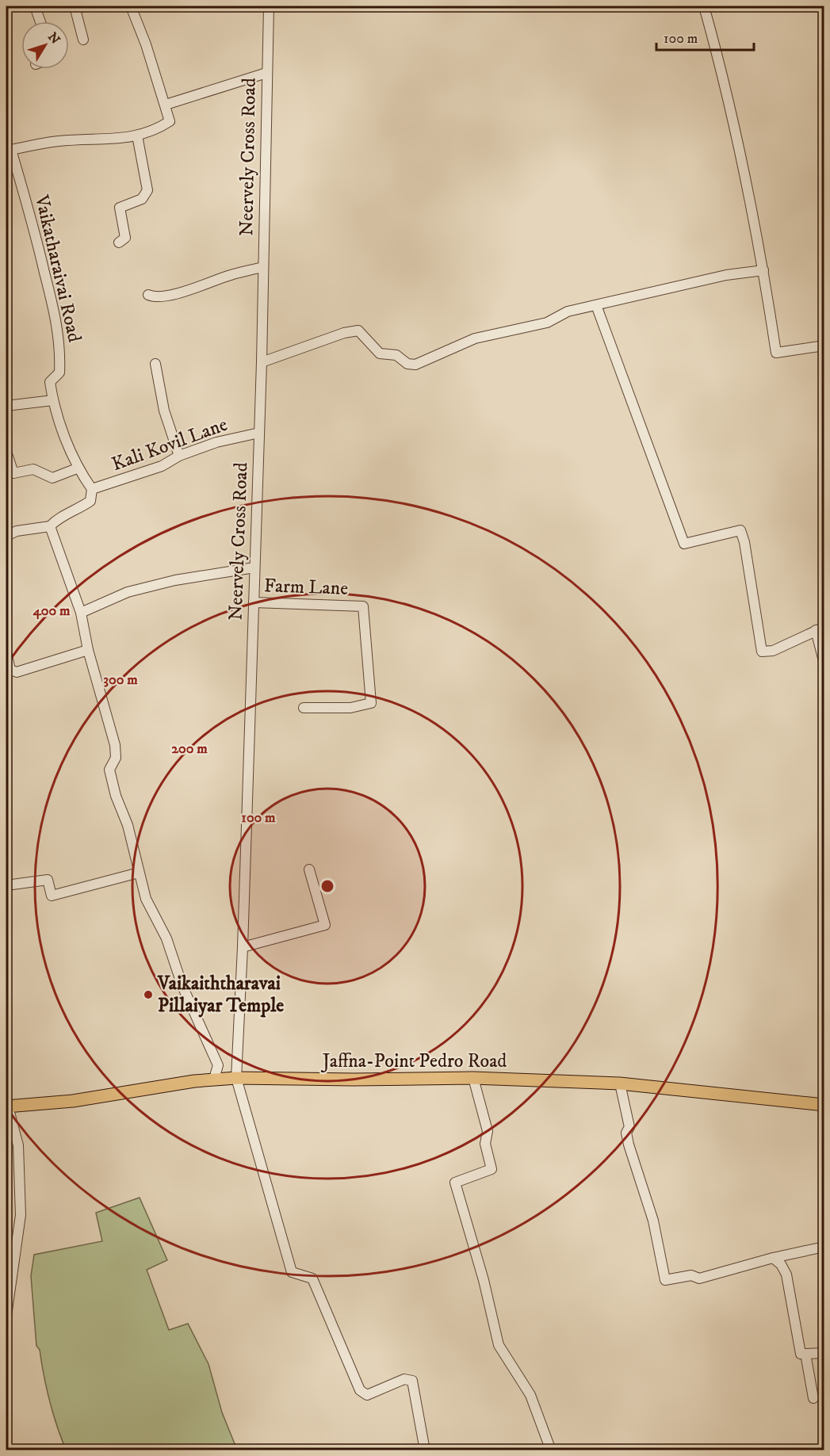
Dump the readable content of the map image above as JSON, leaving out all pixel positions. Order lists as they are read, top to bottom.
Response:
{
  "streets": {
    "main road": ["Jaffna-Point Pedro Road"],
    "street": [
      "Neervely Cross Road",
      "Vaikatharaivai Road",
      "Kali Kovil Lane",
      "Farm Lane"
    ]
  },
  "crossings": [
    ["Neervely Cross Road", "Kali Kovil Lane"],
    ["Neervely Cross Road", "Farm Lane"],
    ["Neervely Cross Road", "Jaffna-Point Pedro Road"],
    ["Vaikatharaivai Road", "Kali Kovil Lane"]
  ],
  "places": ["Vaikaiththaravai Pillaiyar Temple"],
  "scale_bar": "100 m",
  "north": "top right",
  "rings": [
    "400 m",
    "300 m",
    "200 m",
    "100 m"
  ]
}
